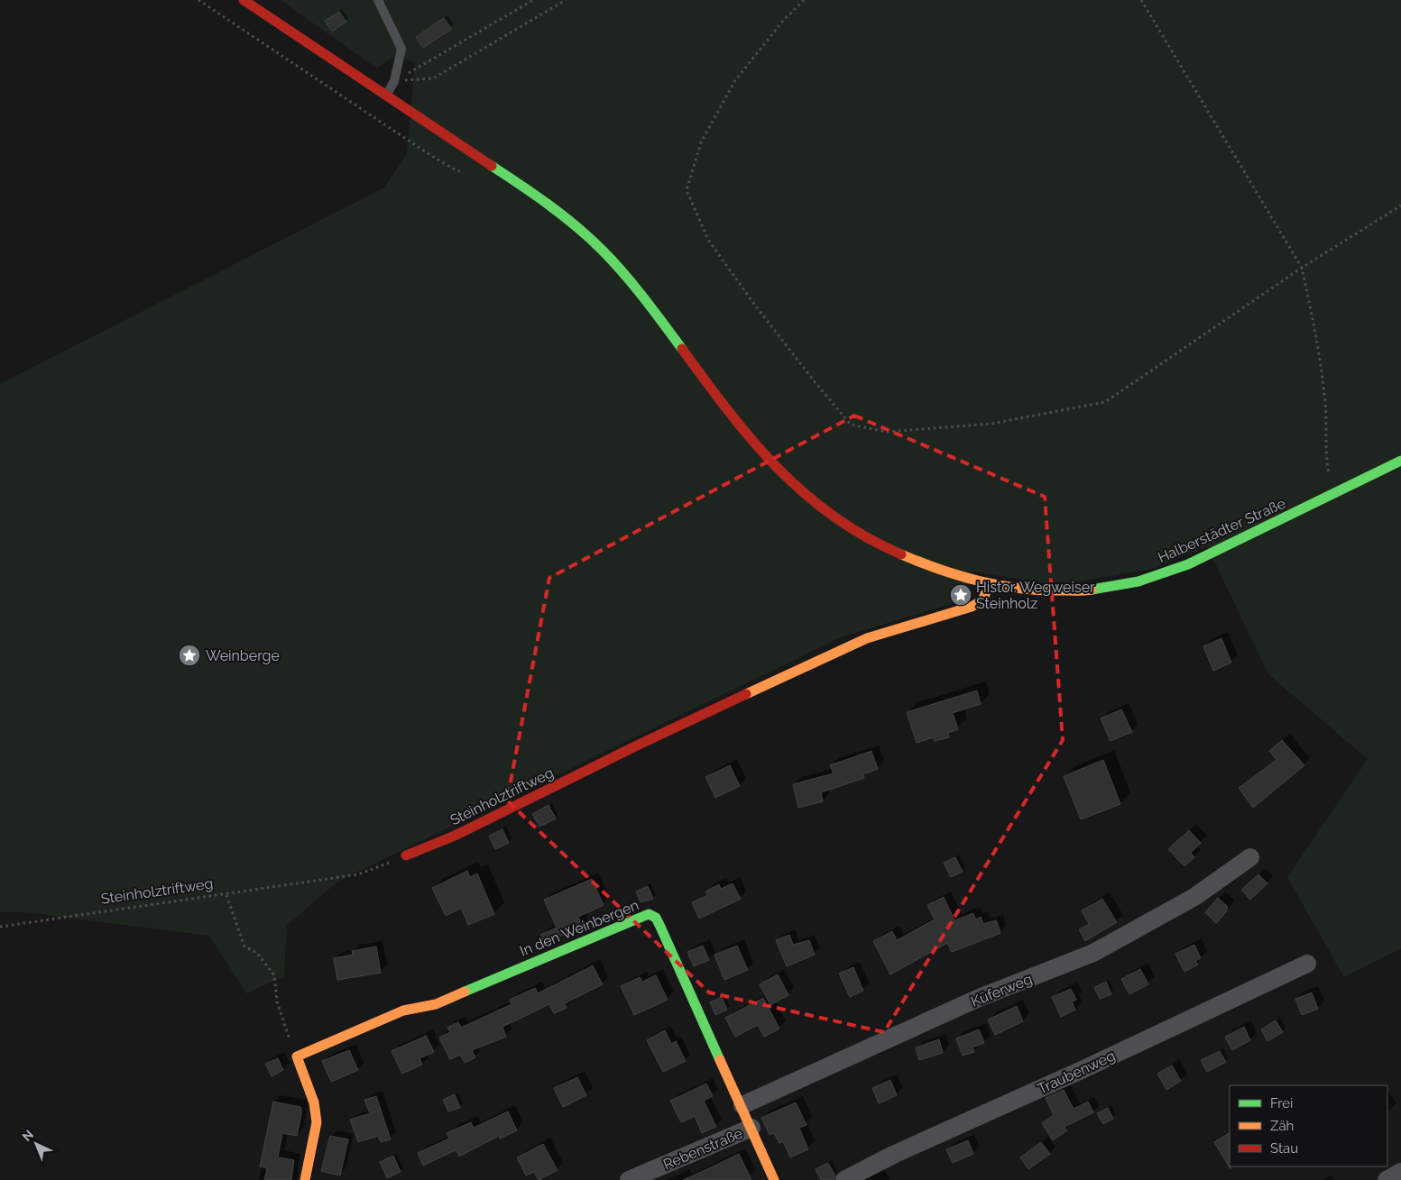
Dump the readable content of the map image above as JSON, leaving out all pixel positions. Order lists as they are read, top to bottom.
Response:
{
  "streets": {
    "street": [
      "Halberstädter Straße",
      "Steinholztriftweg",
      "In den Weinbergen",
      "Küferweg",
      "Traubenweg",
      "Rebenstraße"
    ]
  },
  "crossings": [
    ["In den Weinbergen", "Küferweg"],
    ["In den Weinbergen", "Rebenstraße"]
  ],
  "places": {
    "place": ["Histor. Wegweiser Steinholz", "Weinberge"]
  },
  "legend": ["Frei", "Zäh", "Stau"],
  "north": "top left"
}
